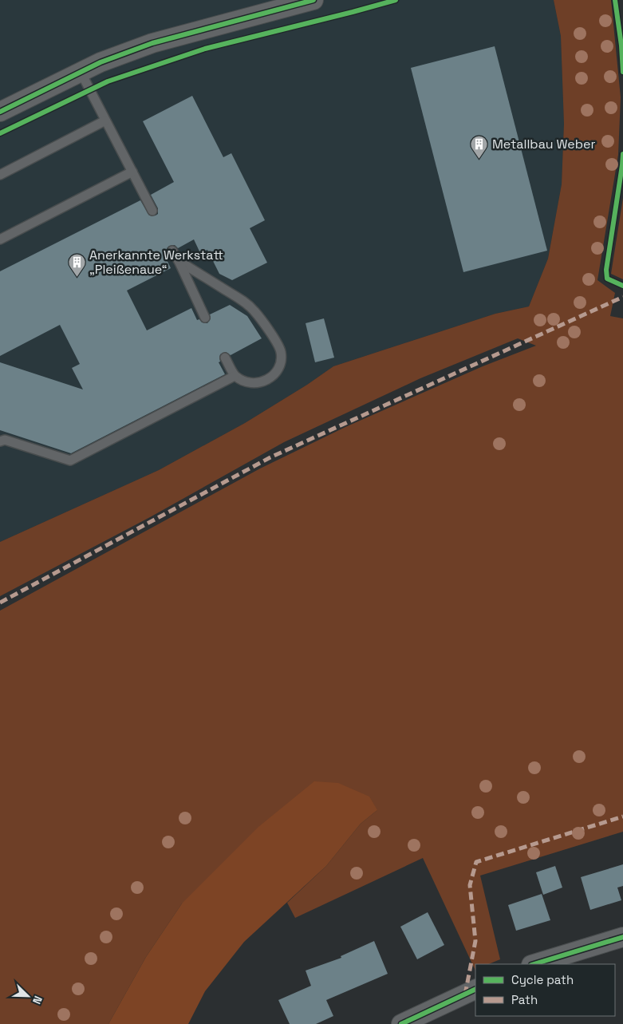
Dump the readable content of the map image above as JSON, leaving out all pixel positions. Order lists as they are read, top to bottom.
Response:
{
  "places": {
    "building": ["Metallbau Weber", "Anerkannte Werkstatt „Pleißenaue“"]
  },
  "legend": ["Cycle path", "Path"],
  "north": "bottom right"
}
